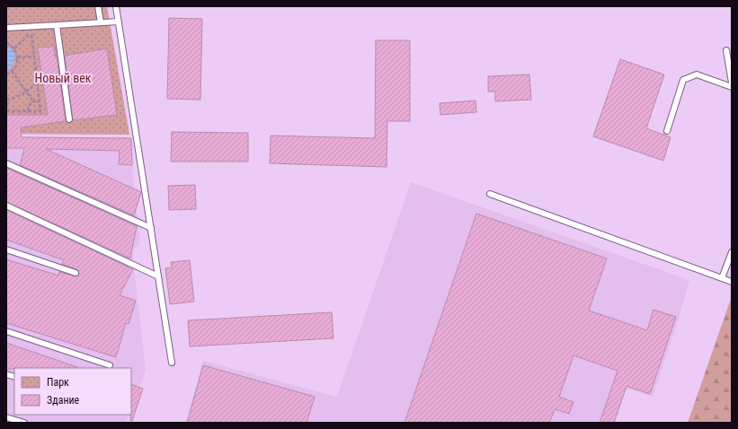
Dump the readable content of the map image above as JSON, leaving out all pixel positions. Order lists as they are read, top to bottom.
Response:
{
  "parks": ["Новый век"],
  "legend": ["Парк", "Здание"]
}
